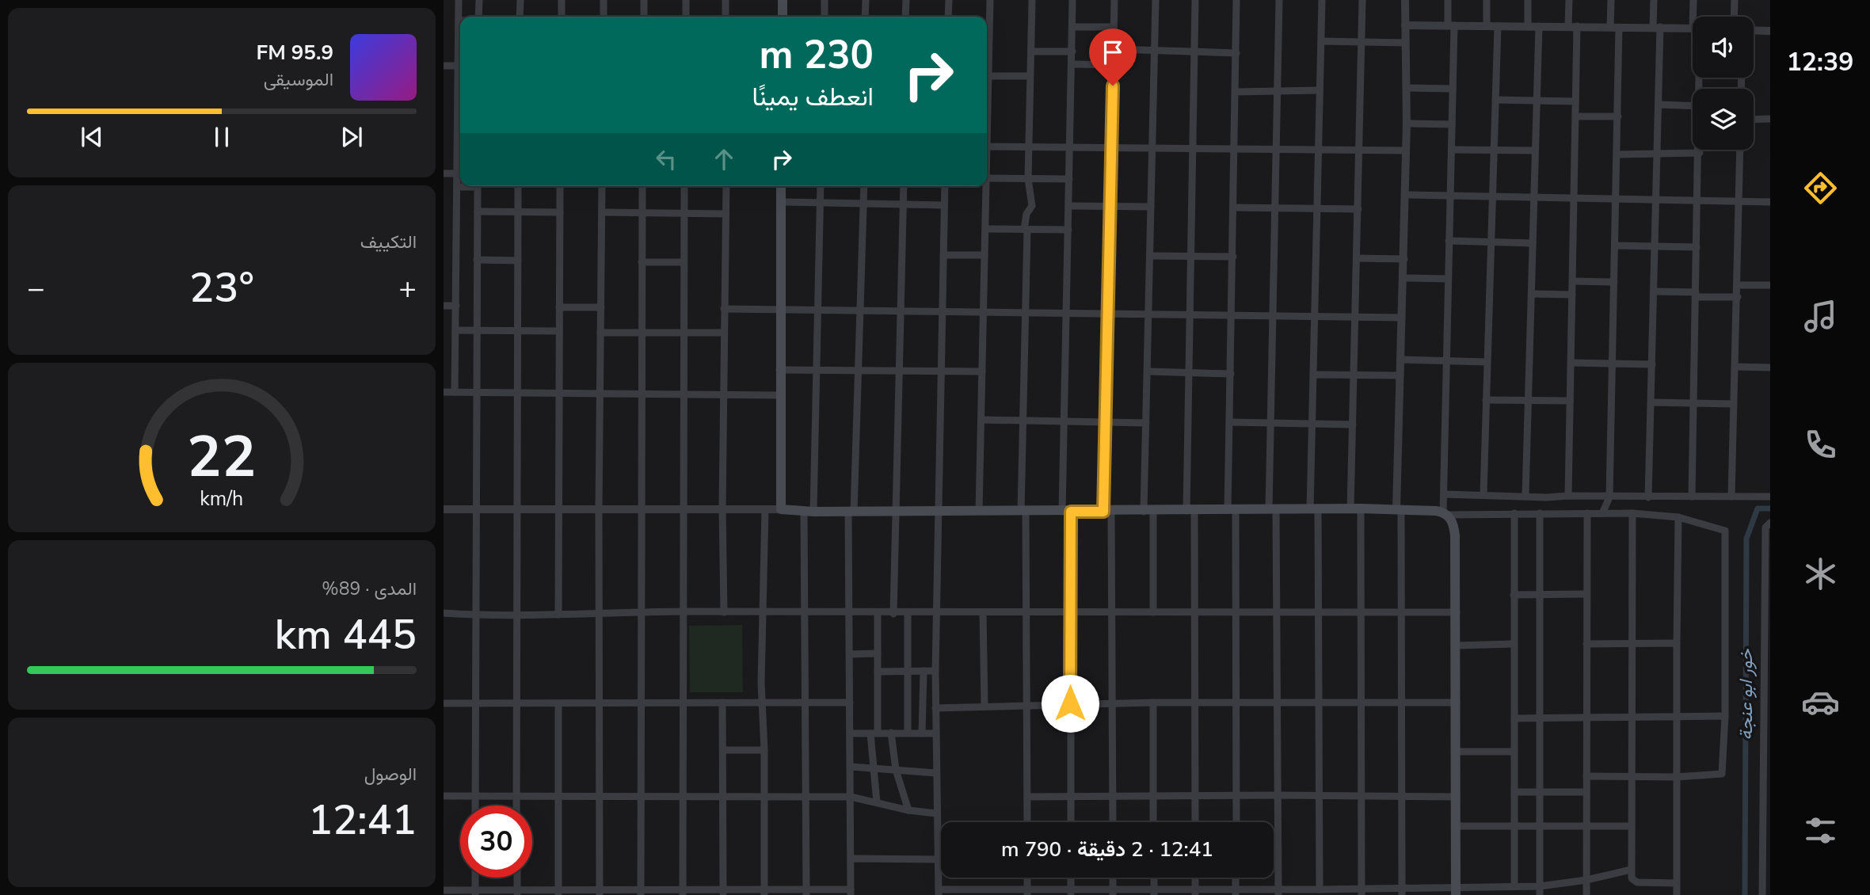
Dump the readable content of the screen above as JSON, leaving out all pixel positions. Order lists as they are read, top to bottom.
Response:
{
  "water": ["خور ابو عنجة"],
  "page": {
    "tabs": "12:39",
    "turn": ["230 m", "انعطف يمينًا"],
    "song": ["95.9 FM", "الموسيقى"],
    "tile": [
      "التكييف",
      ["المدى · 89%", "445 km"],
      ["الوصول", "12:41"]
    ],
    "heat": ["−", "23°", "+"],
    "limit": "30",
    "trip": "12:41 · 2 دقيقة · 790 m",
    "gauge": ["22", "km/h"]
  }
}
